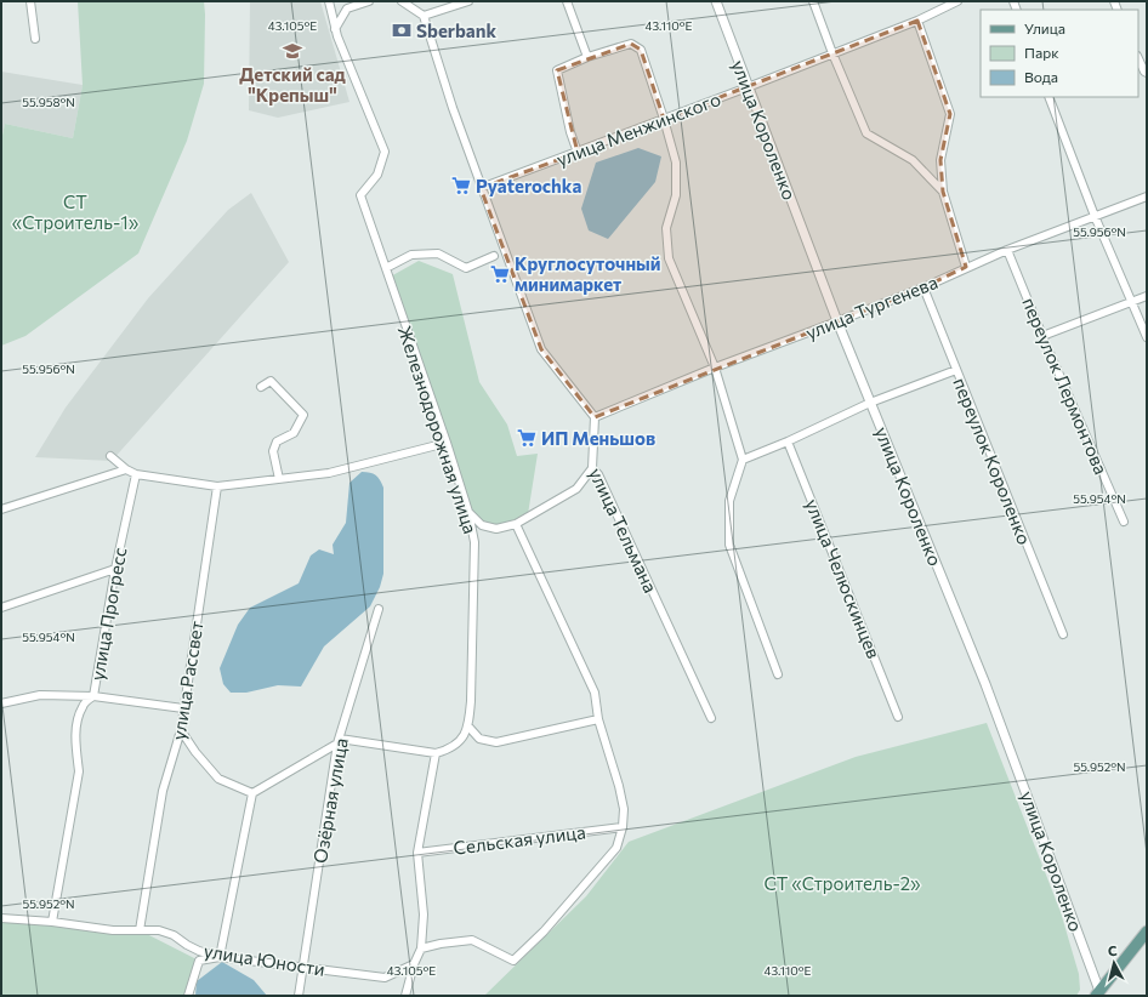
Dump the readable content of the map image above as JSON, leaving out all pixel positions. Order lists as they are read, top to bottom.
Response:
{
  "streets": {
    "street": [
      "улица Менжинского",
      "улица Короленко",
      "улица Тургенева",
      "переулок Лермонтова",
      "Железнодорожная улица",
      "переулок Короленко",
      "улица Тельмана",
      "улица Челюскинцев",
      "улица Прогресс",
      "улица Рассвет",
      "Озёрная улица",
      "Сельская улица",
      "улица Юности"
    ]
  },
  "crossings": [
    ["улица Менжинского", "улица Короленко"],
    ["улица Короленко", "улица Тургенева"],
    ["улица Тургенева", "переулок Лермонтова"],
    ["улица Тургенева", "переулок Короленко"],
    ["улица Тургенева", "улица Тельмана"],
    ["улица Прогресс", "улица Юности"],
    ["улица Рассвет", "улица Юности"],
    ["Озёрная улица", "улица Юности"]
  ],
  "parks": ["СТ «Строитель-1»", "СТ «Строитель-2»"],
  "places": {
    "bank": ["Sberbank"],
    "school or university": ["Детский сад \"Крепыш\""],
    "supermarket": ["Pyaterochka", "Круглосуточный минимаркет", "ИП Меньшов"]
  },
  "legend": ["Улица", "Парк", "Вода"],
  "north": "top",
  "coordinates": [
    "43.105°E",
    "43.110°E",
    "55.958°N",
    "55.956°N",
    "55.954°N",
    "55.952°N"
  ]
}
